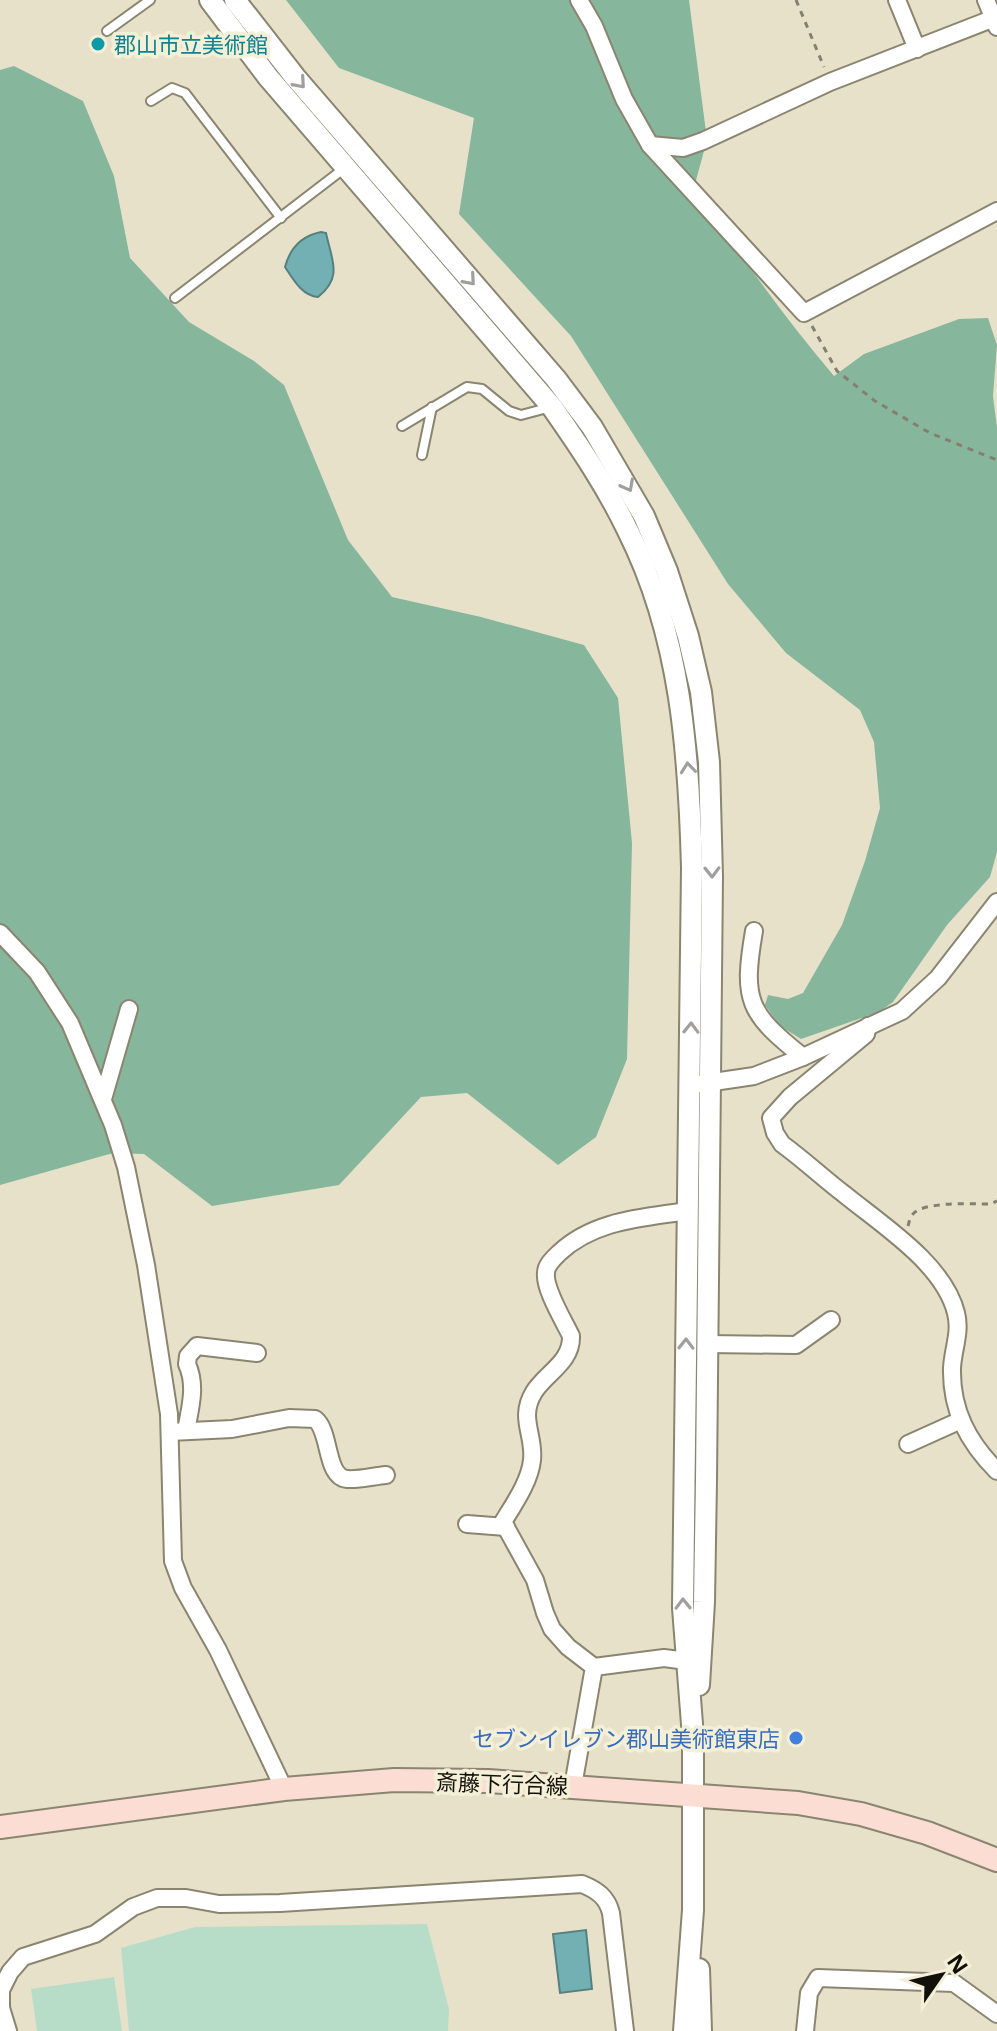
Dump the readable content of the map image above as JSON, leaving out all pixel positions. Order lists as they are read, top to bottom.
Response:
{
  "streets": {
    "main road": ["斎藤下行合線"]
  },
  "places": ["郡山市立美術館", "セブンイレブン郡山美術館東店"],
  "north": "top right"
}
